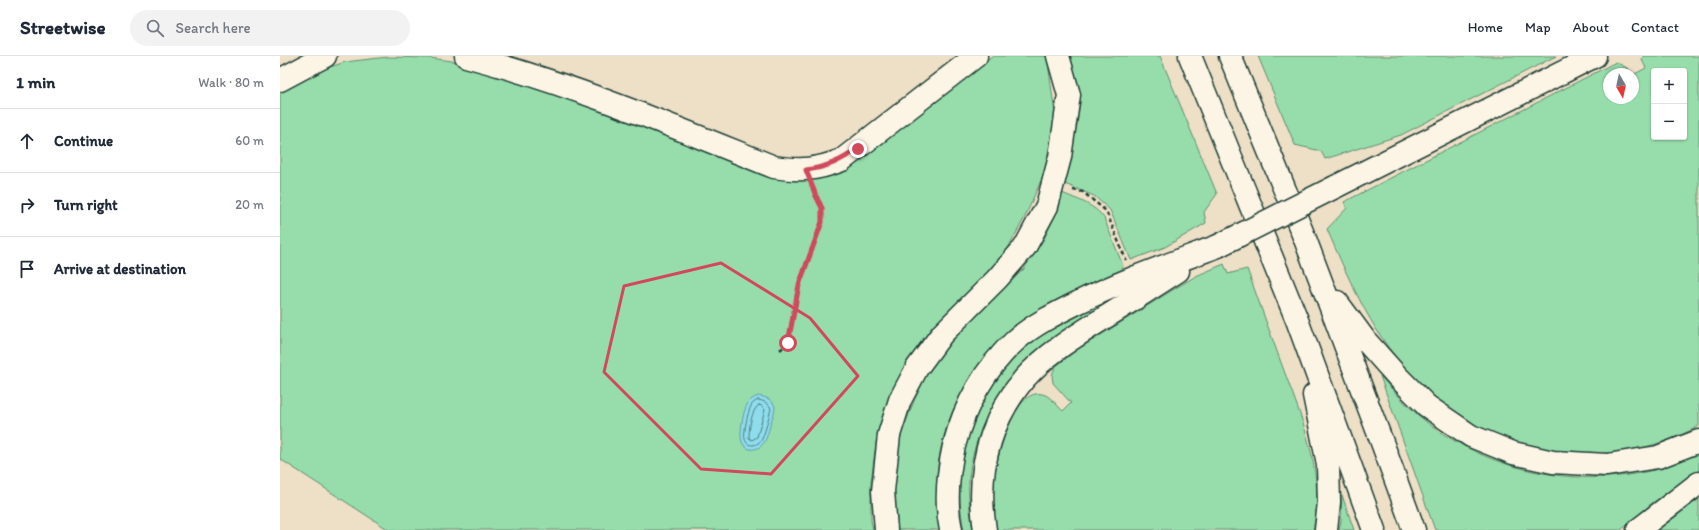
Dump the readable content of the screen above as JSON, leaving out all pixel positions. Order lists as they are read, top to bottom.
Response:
{
  "north": "bottom",
  "page": {
    "header": "Streetwise",
    "search": "Search here",
    "nav": [
      "Home",
      "Map",
      "About",
      "Contact"
    ],
    "heading": ["1 min", "Walk · 80 m"],
    "map_buttons": ["+", "−"],
    "list": [
      ["Continue", "60 m"],
      ["Turn right", "20 m"],
      "Arrive at destination"
    ]
  }
}
